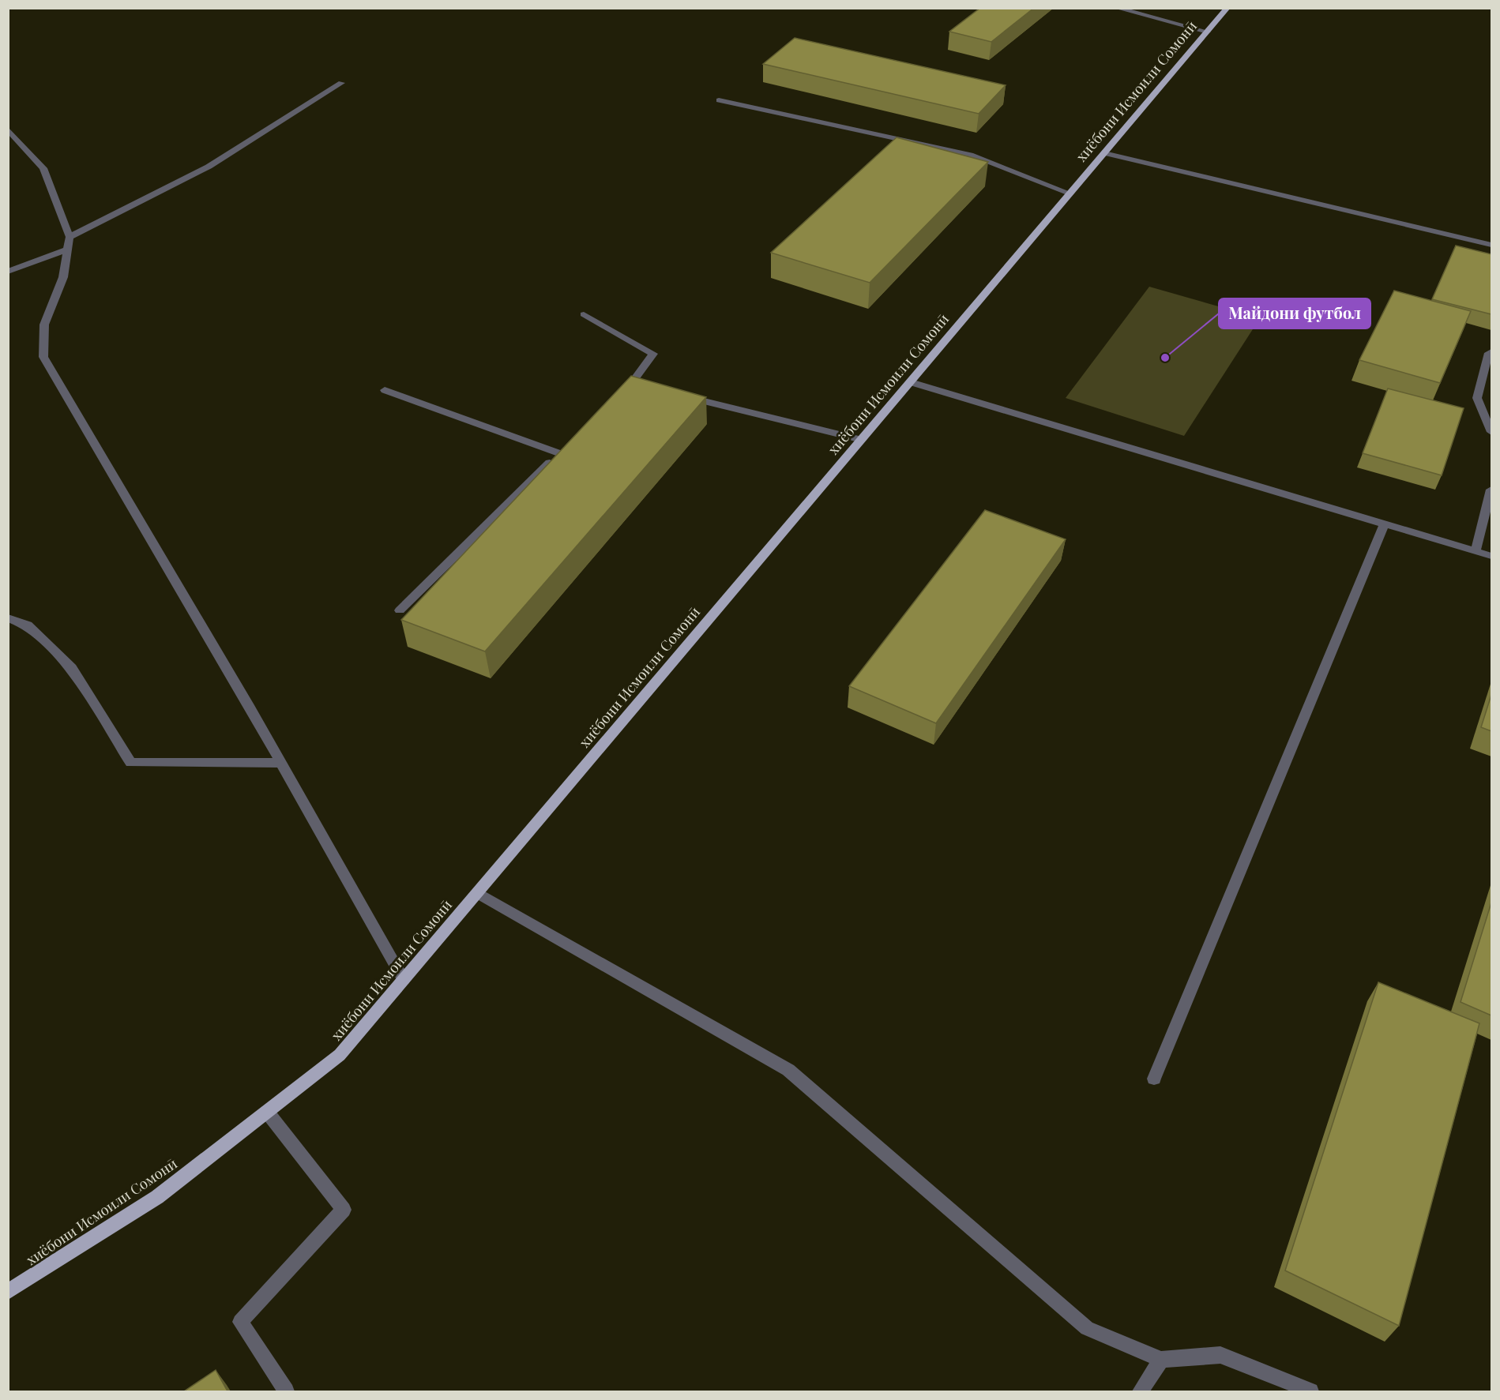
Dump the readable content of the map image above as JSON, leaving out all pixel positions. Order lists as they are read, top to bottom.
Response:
{
  "streets": {
    "main road": ["хиёбони Исмоили Сомонӣ"]
  },
  "places": ["Майдони футбол"]
}
